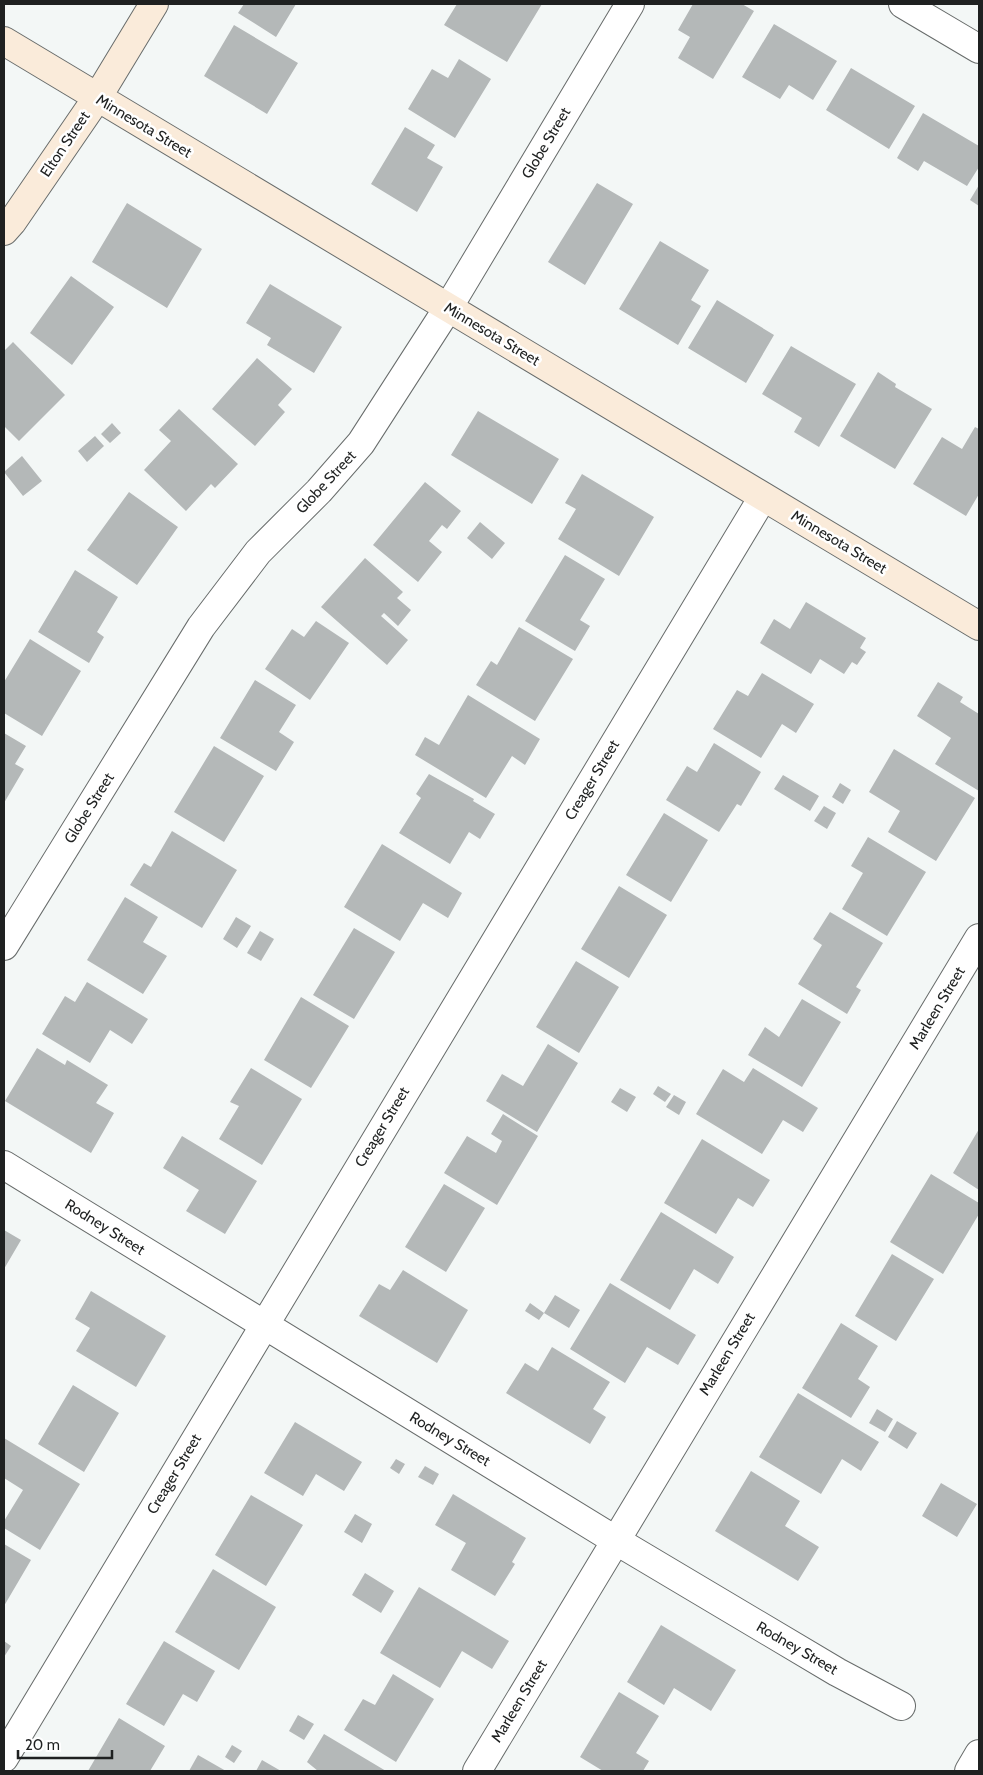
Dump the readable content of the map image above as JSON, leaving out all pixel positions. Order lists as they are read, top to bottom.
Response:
{
  "streets": {
    "street": [
      "Minnesota Street",
      "Globe Street",
      "Elton Street",
      "Creager Street",
      "Marleen Street",
      "Rodney Street"
    ]
  },
  "crossings": [
    ["Minnesota Street", "Globe Street"],
    ["Minnesota Street", "Elton Street"],
    ["Minnesota Street", "Creager Street"],
    ["Creager Street", "Rodney Street"],
    ["Marleen Street", "Rodney Street"]
  ],
  "scale_bar": "20 m"
}
